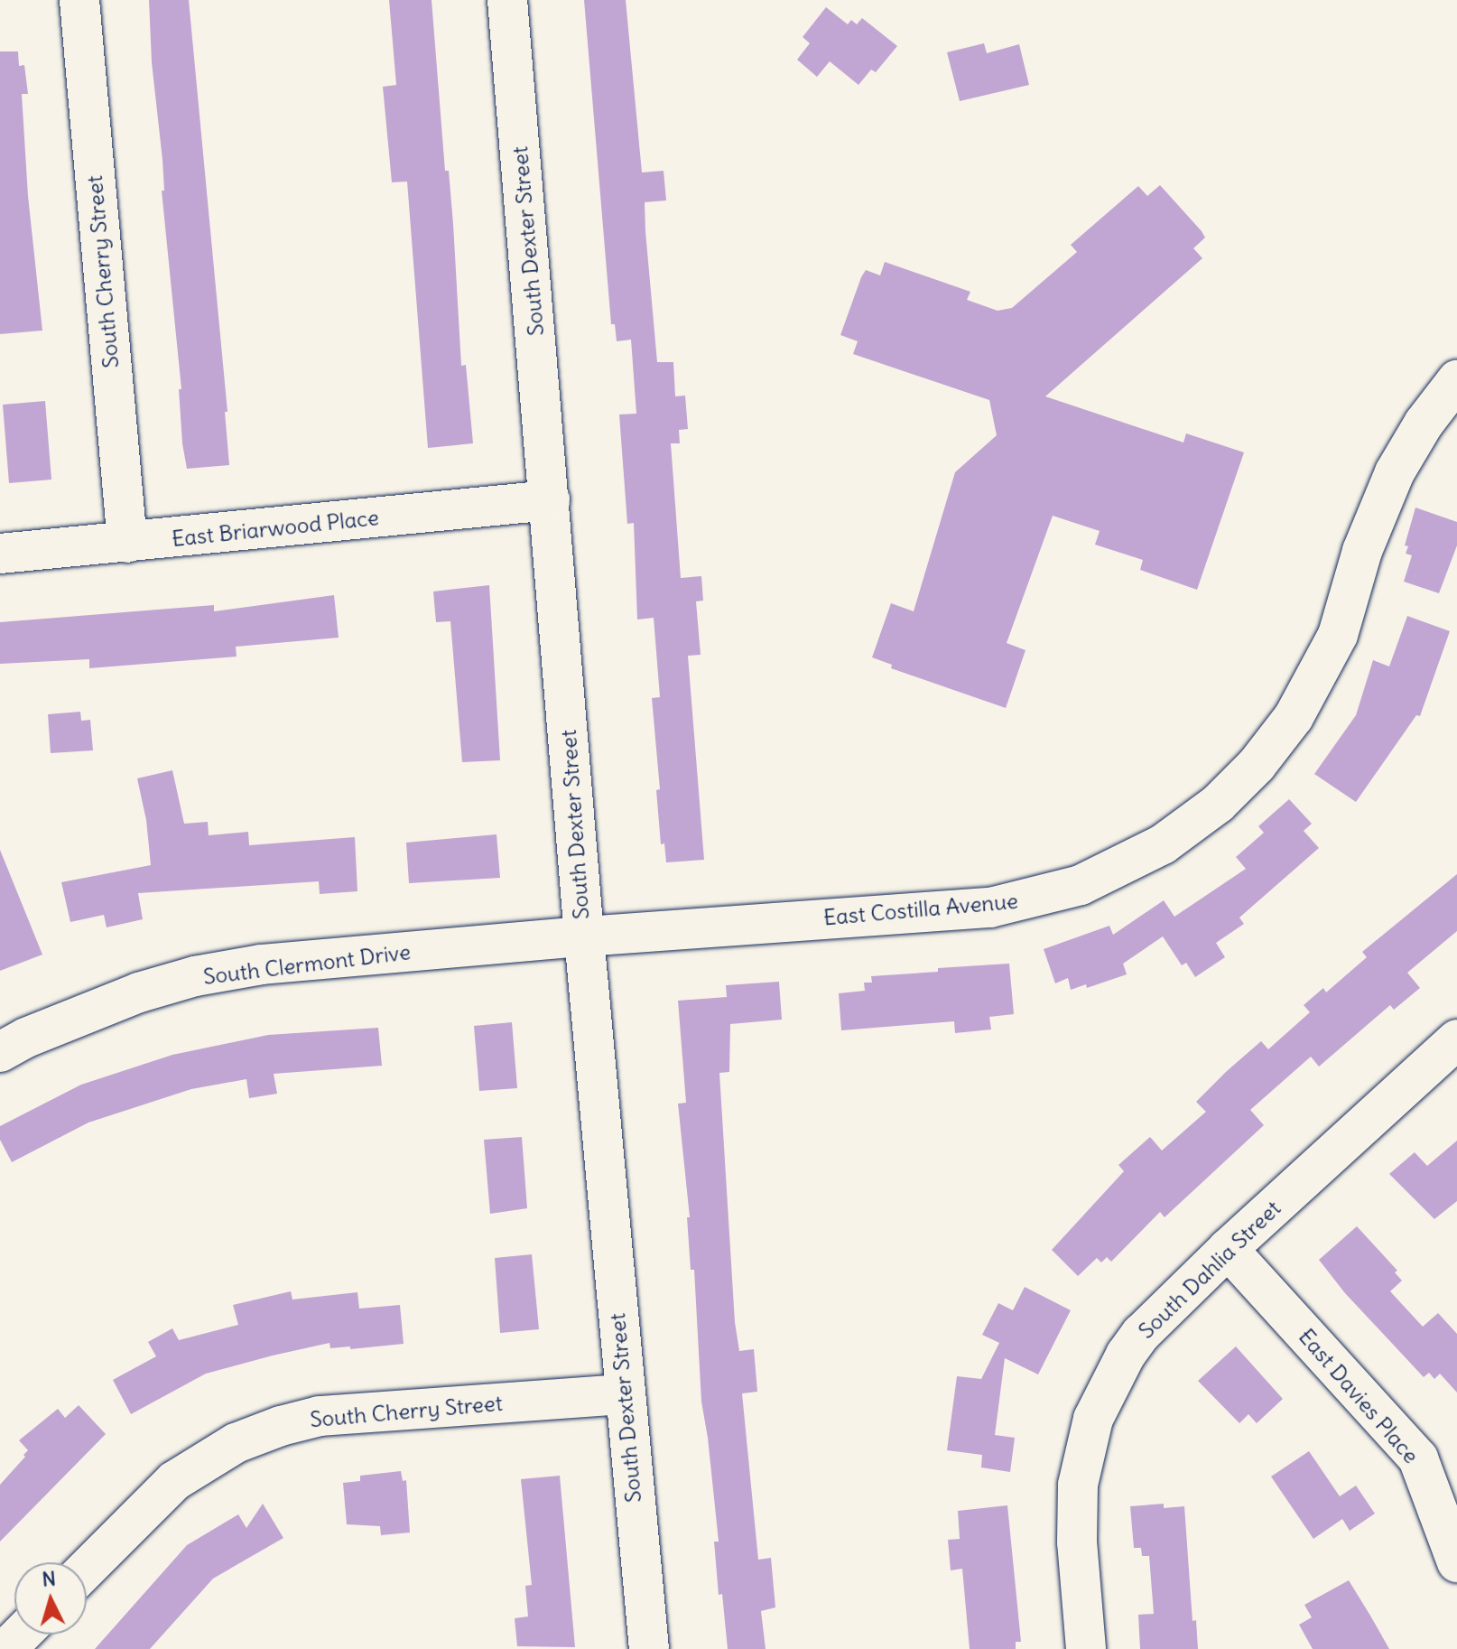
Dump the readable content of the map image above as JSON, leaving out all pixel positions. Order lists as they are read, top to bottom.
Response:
{
  "streets": {
    "street": [
      "South Dexter Street",
      "South Cherry Street",
      "East Briarwood Place",
      "East Costilla Avenue",
      "South Clermont Drive",
      "South Dahlia Street",
      "East Davies Place"
    ]
  },
  "crossings": [
    ["South Dexter Street", "South Cherry Street"],
    ["South Dexter Street", "East Briarwood Place"],
    ["South Dexter Street", "East Costilla Avenue"],
    ["South Dexter Street", "South Clermont Drive"],
    ["South Cherry Street", "East Briarwood Place"],
    ["East Costilla Avenue", "South Clermont Drive"],
    ["South Dahlia Street", "East Davies Place"]
  ],
  "north": "top"
}
